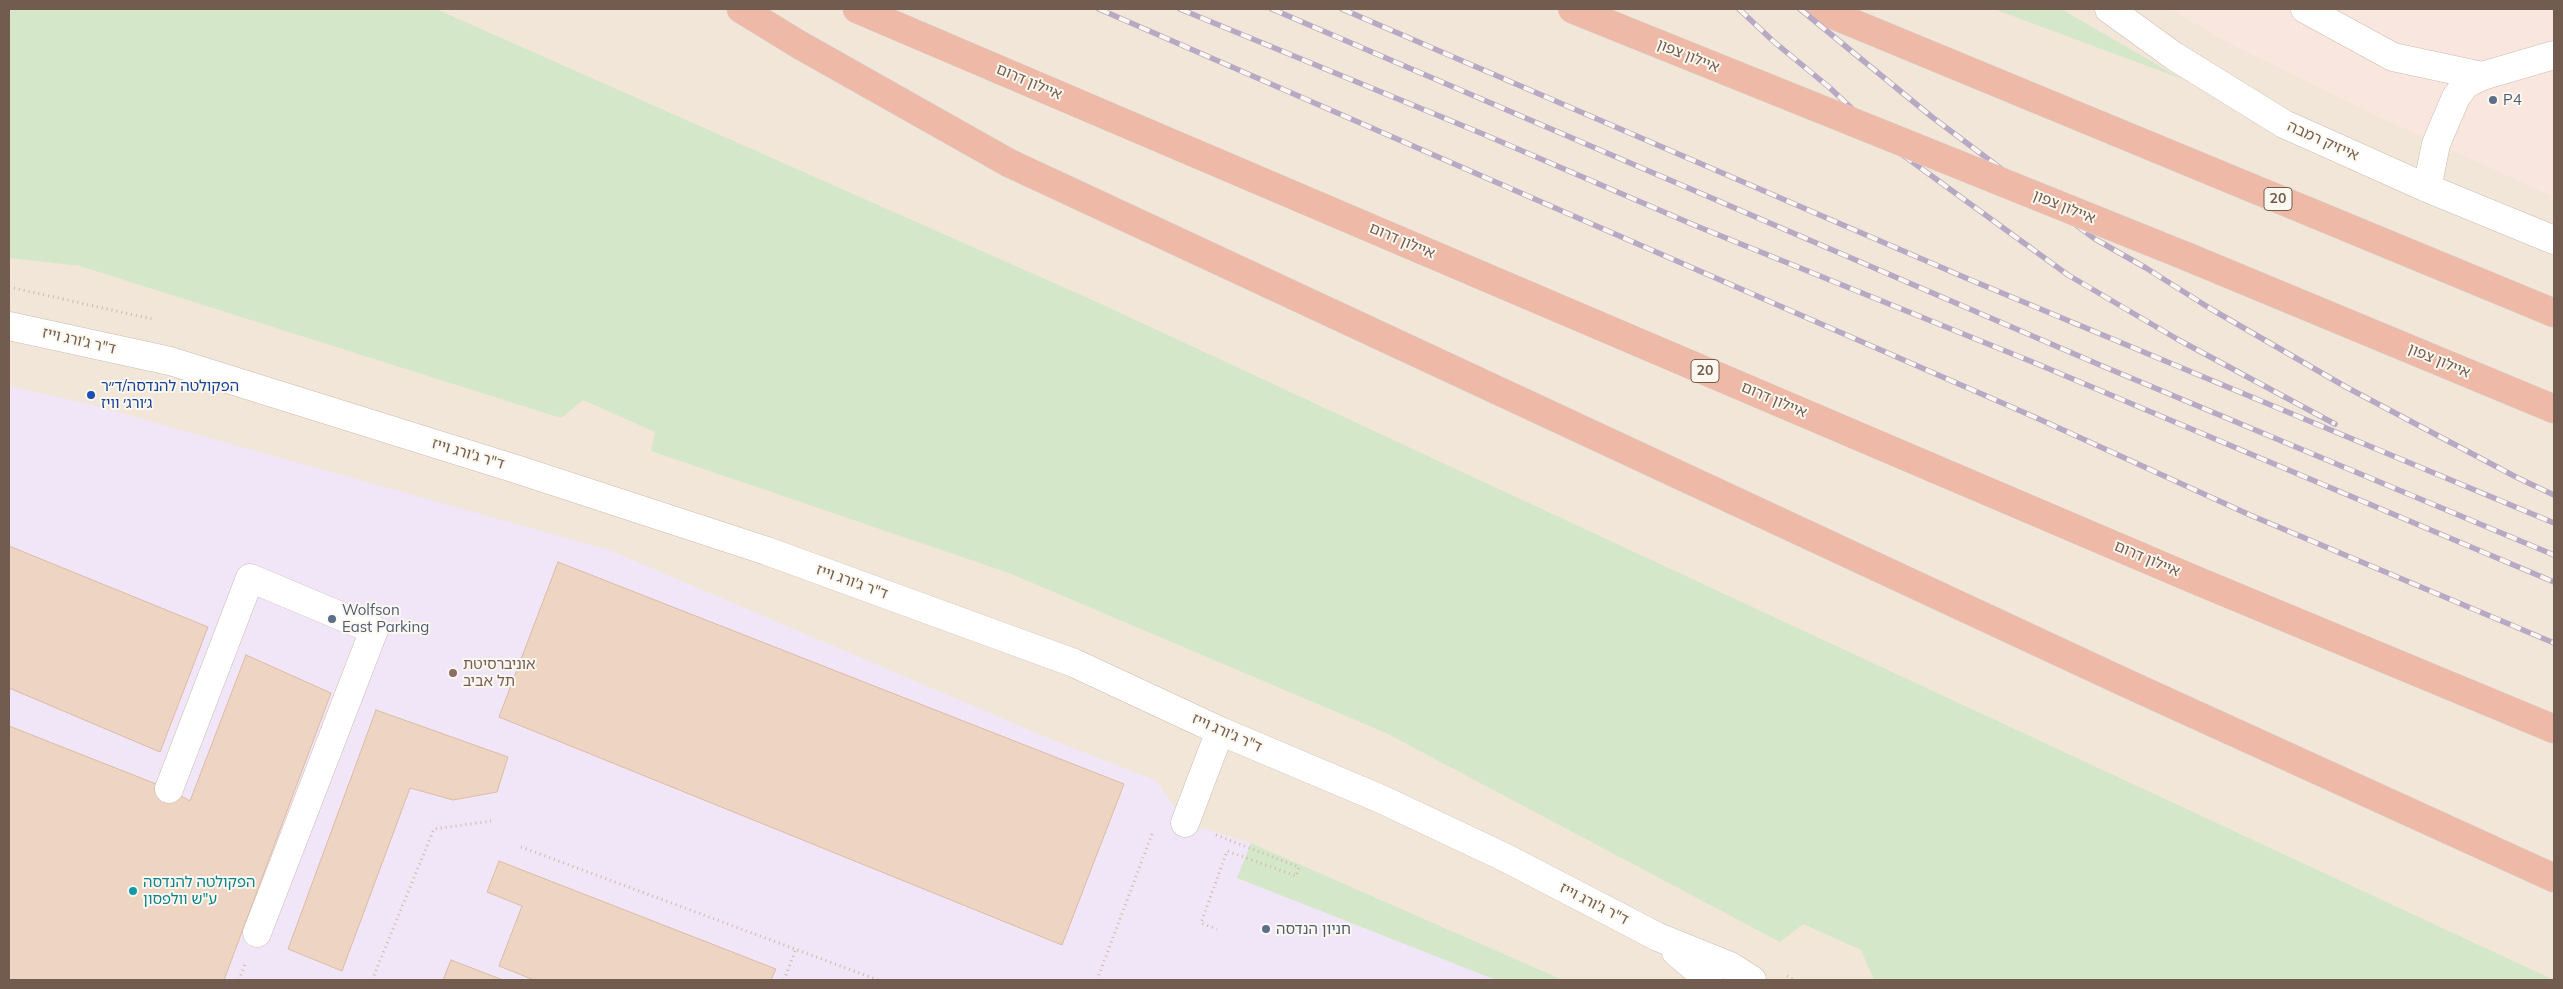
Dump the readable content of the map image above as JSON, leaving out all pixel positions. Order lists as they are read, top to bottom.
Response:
{
  "streets": {
    "highway": ["איילון צפון", "איילון דרום", "20"],
    "street": ["אייזיק רמבה", "ד\"ר ג'ורג וייז"]
  },
  "places": [
    "P4",
    "הפקולטה להנדסה/ד״ר ג׳ורג׳ וויז",
    "Wolfson East Parking",
    "אוניברסיטת תל אביב",
    "הפקולטה להנדסה ע\"ש וולפסון",
    "חניון הנדסה"
  ]
}
